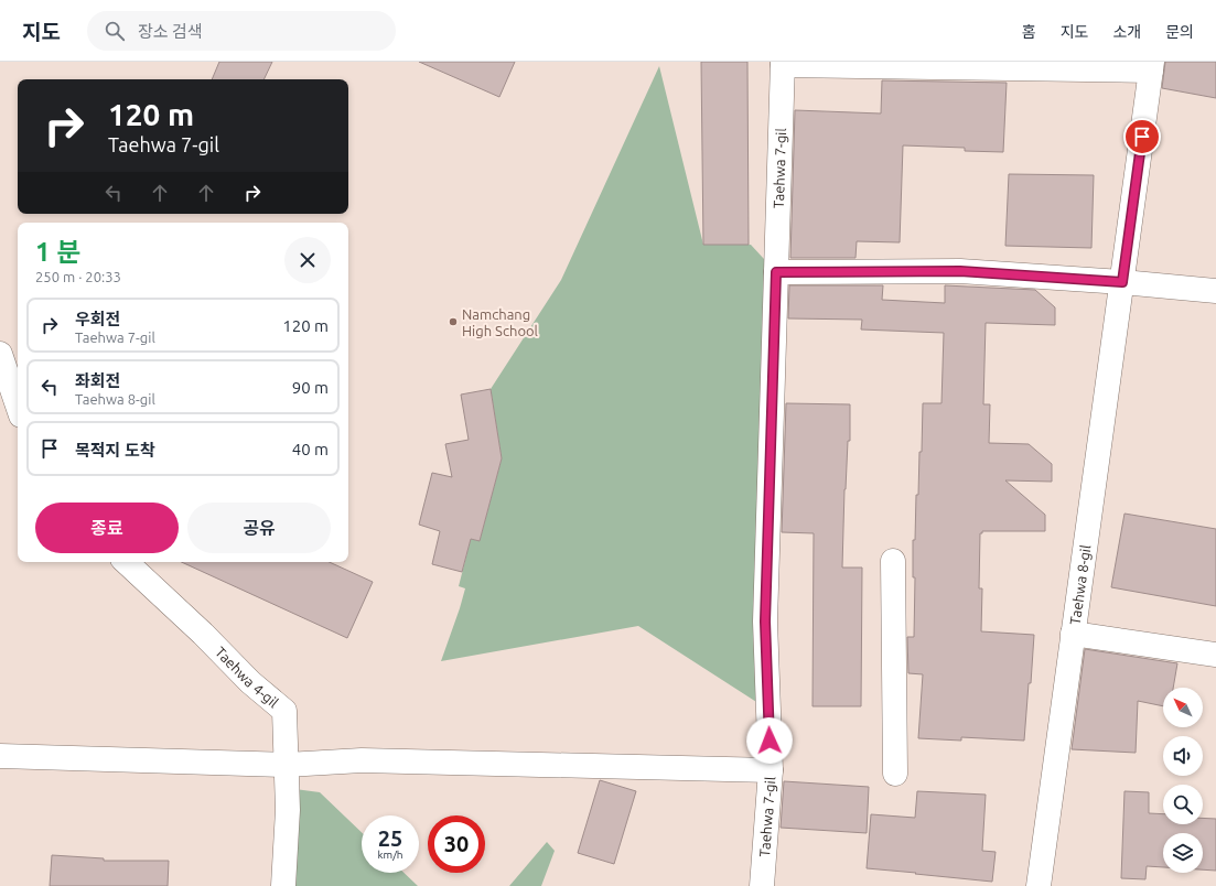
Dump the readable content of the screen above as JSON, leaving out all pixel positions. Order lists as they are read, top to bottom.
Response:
{
  "streets": {
    "street": ["Taehwa 7-gil", "Taehwa 8-gil", "Taehwa 4-gil"]
  },
  "crossings": [
    ["Taehwa 7-gil", "Taehwa 8-gil"]
  ],
  "places": ["Namchang High School"],
  "north": "top left",
  "page": {
    "header": "지도",
    "search": "장소 검색",
    "nav": [
      "홈",
      "지도",
      "소개",
      "문의"
    ],
    "turn": ["120 m", "Taehwa 7-gil"],
    "heading": ["1 분", "250 m · 20:33"],
    "list": [
      {
        "name": "우회전",
        "note": "Taehwa 7-gil",
        "value": "120 m"
      },
      {
        "name": "좌회전",
        "note": "Taehwa 8-gil",
        "value": "90 m"
      },
      {
        "name": "목적지 도착",
        "value": "40 m"
      }
    ],
    "buttons": ["종료", "공유"],
    "speed": "25 km/h",
    "limit": "30"
  }
}
